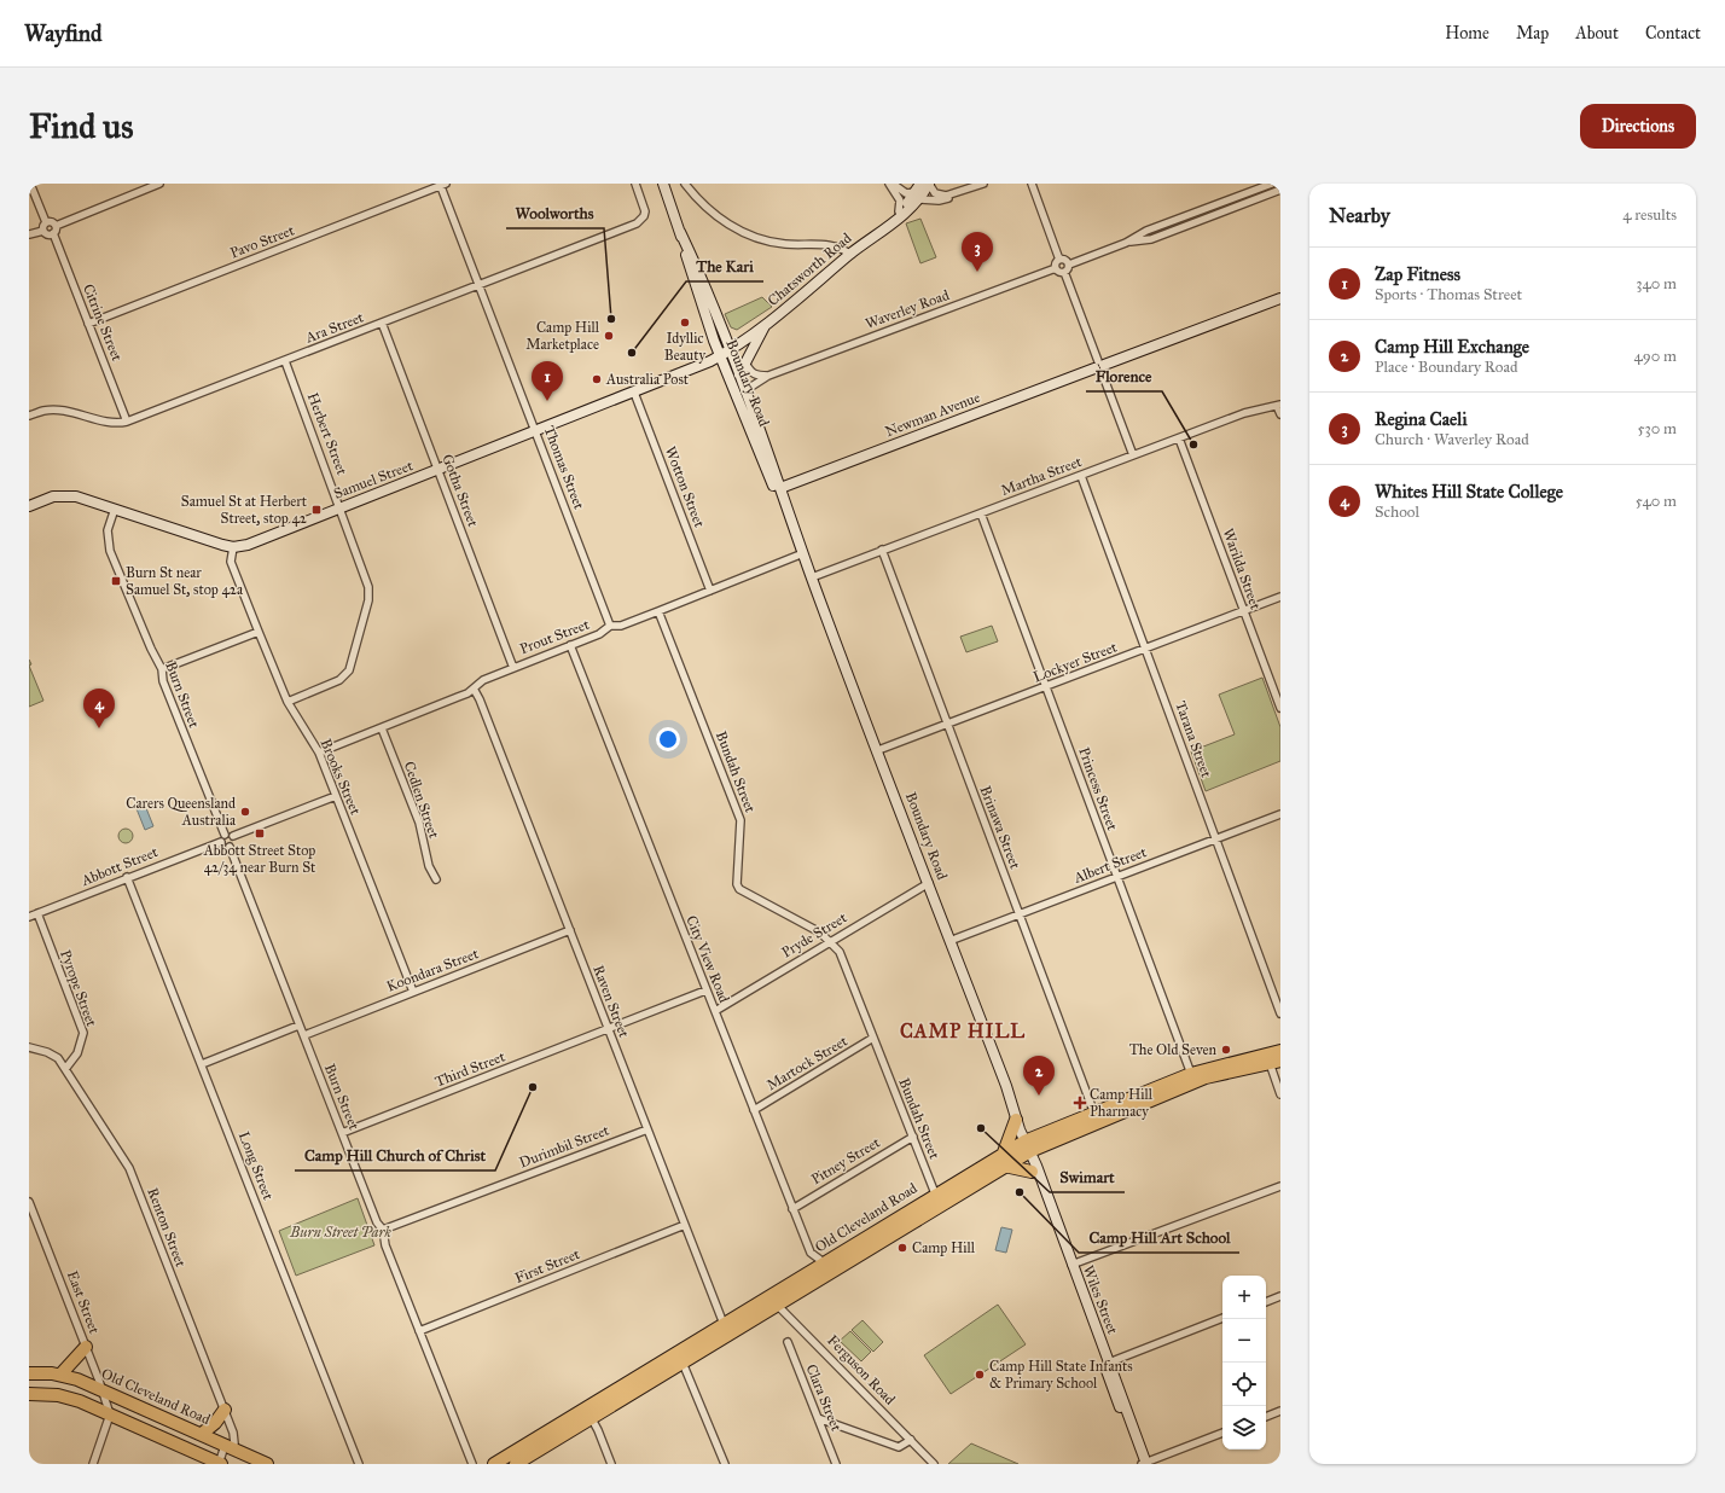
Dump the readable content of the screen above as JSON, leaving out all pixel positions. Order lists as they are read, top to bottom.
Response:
{
  "streets": {
    "highway": ["Old Cleveland Road"],
    "main road": [
      "Chatsworth Road",
      "Boundary Road",
      "Newman Avenue",
      "Samuel Street",
      "Wiles Street"
    ],
    "street": [
      "Pavo Street",
      "Waverley Road",
      "Citrine Street",
      "Ara Street",
      "Herbert Street",
      "Thomas Street",
      "Martha Street",
      "Wotton Street",
      "Gotha Street",
      "Warilda Street",
      "Prout Street",
      "Lockyer Street",
      "Burn Street",
      "Tarana Street",
      "Bundah Street",
      "Brooks Street",
      "Princess Street",
      "Cedlen Street",
      "Brinawa Street",
      "Albert Street",
      "Abbott Street",
      "Pryde Street",
      "City View Road",
      "Koondara Street",
      "Pyrope Street",
      "Raven Street",
      "Martock Street",
      "Third Street",
      "Durimbil Street",
      "Pitney Street",
      "Long Street",
      "Renton Street",
      "First Street",
      "East Street",
      "Ferguson Road",
      "Clara Street"
    ]
  },
  "crossings": [
    ["Pavo Street", "Citrine Street"],
    ["Pavo Street", "Thomas Street"],
    ["Chatsworth Road", "Boundary Road"],
    ["Chatsworth Road", "Samuel Street"],
    ["Waverley Road", "Boundary Road"],
    ["Citrine Street", "Ara Street"],
    ["Ara Street", "Herbert Street"],
    ["Ara Street", "Thomas Street"],
    ["Ara Street", "Gotha Street"],
    ["Boundary Road", "Newman Avenue"],
    ["Boundary Road", "Martha Street"],
    ["Boundary Road", "Samuel Street"],
    ["Boundary Road", "Prout Street"],
    ["Boundary Road", "Lockyer Street"],
    ["Boundary Road", "Albert Street"],
    ["Boundary Road", "Pryde Street"],
    ["Boundary Road", "Old Cleveland Road"],
    ["Boundary Road", "Wiles Street"],
    ["Herbert Street", "Samuel Street"],
    ["Herbert Street", "Brooks Street"],
    ["Thomas Street", "Samuel Street"],
    ["Thomas Street", "Prout Street"],
    ["Martha Street", "Warilda Street"],
    ["Martha Street", "Tarana Street"],
    ["Martha Street", "Princess Street"],
    ["Martha Street", "Brinawa Street"],
    ["Samuel Street", "Wotton Street"],
    ["Samuel Street", "Gotha Street"],
    ["Samuel Street", "Brooks Street"],
    ["Wotton Street", "Prout Street"],
    ["Gotha Street", "Prout Street"],
    ["Warilda Street", "Lockyer Street"],
    ["Prout Street", "Bundah Street"],
    ["Prout Street", "Brooks Street"],
    ["Prout Street", "Cedlen Street"],
    ["Prout Street", "City View Road"],
    ["Prout Street", "Raven Street"],
    ["Lockyer Street", "Tarana Street"],
    ["Lockyer Street", "Princess Street"],
    ["Lockyer Street", "Brinawa Street"],
    ["Burn Street", "Abbott Street"],
    ["Burn Street", "Koondara Street"],
    ["Burn Street", "Third Street"],
    ["Burn Street", "Durimbil Street"],
    ["Burn Street", "First Street"],
    ["Tarana Street", "Albert Street"],
    ["Bundah Street", "Pryde Street"],
    ["Bundah Street", "Martock Street"],
    ["Bundah Street", "Pitney Street"],
    ["Bundah Street", "Old Cleveland Road"],
    ["Brooks Street", "Koondara Street"],
    ["Princess Street", "Albert Street"],
    ["Princess Street", "Old Cleveland Road"],
    ["Brinawa Street", "Albert Street"],
    ["Brinawa Street", "Old Cleveland Road"],
    ["Abbott Street", "Pyrope Street"],
    ["Abbott Street", "Long Street"],
    ["Pryde Street", "City View Road"],
    ["City View Road", "Martock Street"],
    ["City View Road", "Pitney Street"],
    ["City View Road", "Old Cleveland Road"],
    ["Koondara Street", "Raven Street"],
    ["Pyrope Street", "Renton Street"],
    ["Raven Street", "Third Street"],
    ["Raven Street", "Durimbil Street"],
    ["Raven Street", "Old Cleveland Road"],
    ["Raven Street", "First Street"],
    ["Old Cleveland Road", "Renton Street"],
    ["Old Cleveland Road", "Wiles Street"],
    ["Old Cleveland Road", "East Street"],
    ["Old Cleveland Road", "Ferguson Road"]
  ],
  "districts": ["CAMP HILL"],
  "parks": ["Burn Street Park"],
  "places": {
    "other": [
      "Woolworths",
      "Idyllic Beauty",
      "Camp Hill Marketplace",
      "The Kari",
      "Australia Post",
      "Florence",
      "Carers Queensland Australia",
      "The Old Seven",
      "Camp Hill Church of Christ",
      "Swimart",
      "Camp Hill Art School",
      "Camp Hill",
      "Camp Hill State Infants & Primary School"
    ],
    "transit": ["Samuel St at Herbert Street, stop 42", "Burn St near Samuel St, stop 42a", "Abbott Street Stop 42/34 near Burn St"],
    "health": ["Camp Hill Pharmacy"]
  },
  "page": {
    "header": "Wayfind",
    "nav": [
      "Home",
      "Map",
      "About",
      "Contact"
    ],
    "buttons": "Directions",
    "title": "Find us",
    "heading": ["Nearby", "4 results"],
    "pins": [
      "3",
      "1",
      "4",
      "2"
    ],
    "list": [
      {
        "mark": "1",
        "name": "Zap Fitness",
        "note": "Sports · Thomas Street",
        "value": "340 m"
      },
      {
        "mark": "2",
        "name": "Camp Hill Exchange",
        "note": "Place · Boundary Road",
        "value": "490 m"
      },
      {
        "mark": "3",
        "name": "Regina Caeli",
        "note": "Church · Waverley Road",
        "value": "530 m"
      },
      {
        "mark": "4",
        "name": "Whites Hill State College",
        "note": "School",
        "value": "540 m"
      }
    ],
    "map_buttons": ["+", "−"]
  }
}
